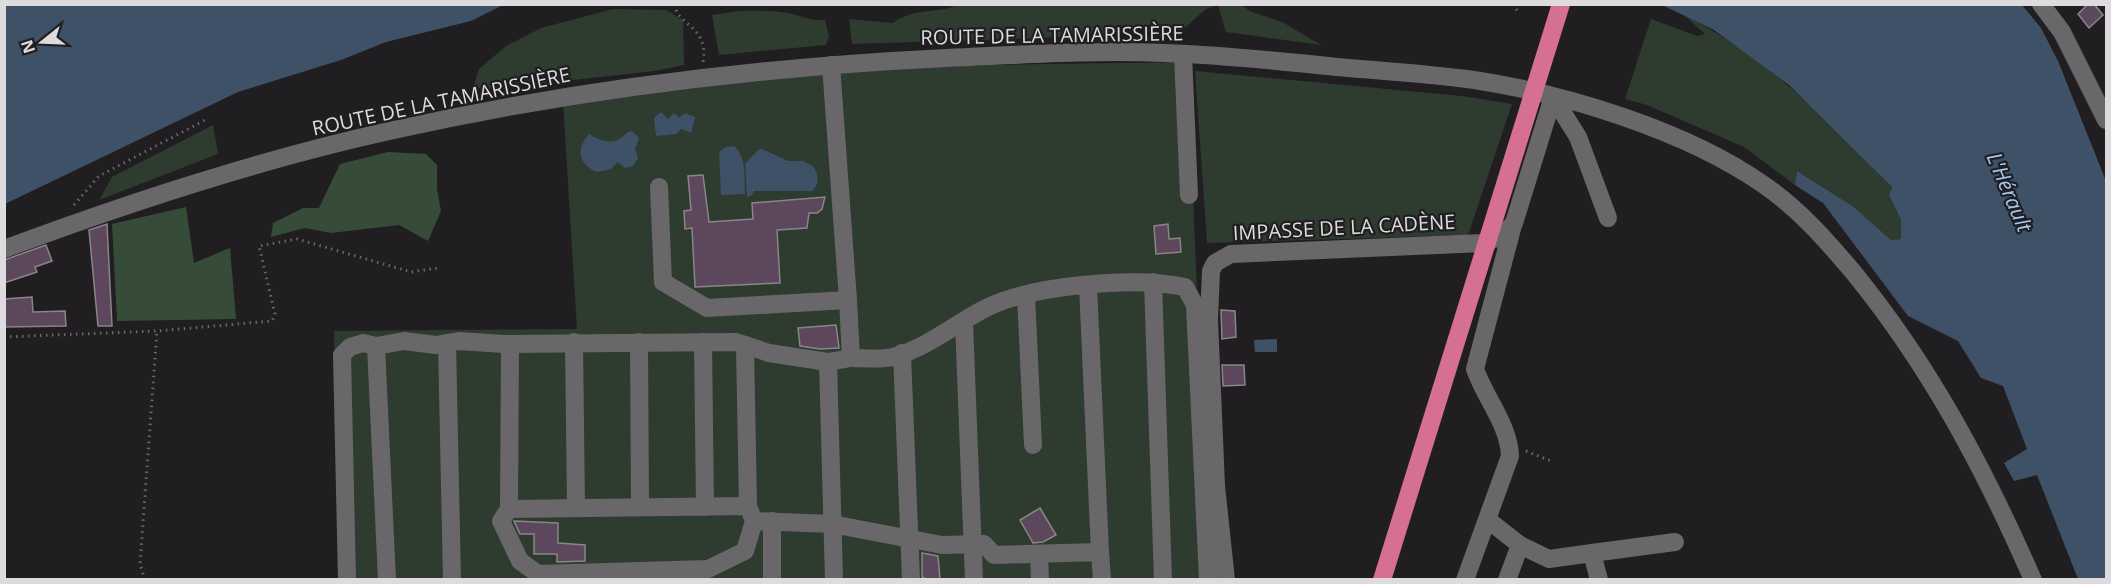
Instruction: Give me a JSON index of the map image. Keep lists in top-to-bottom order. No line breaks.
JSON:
{"streets":{"street":["ROUTE DE LA TAMARISSIÈRE","IMPASSE DE LA CADÈNE"]},"water":["L'Hérault"],"north":"left"}
